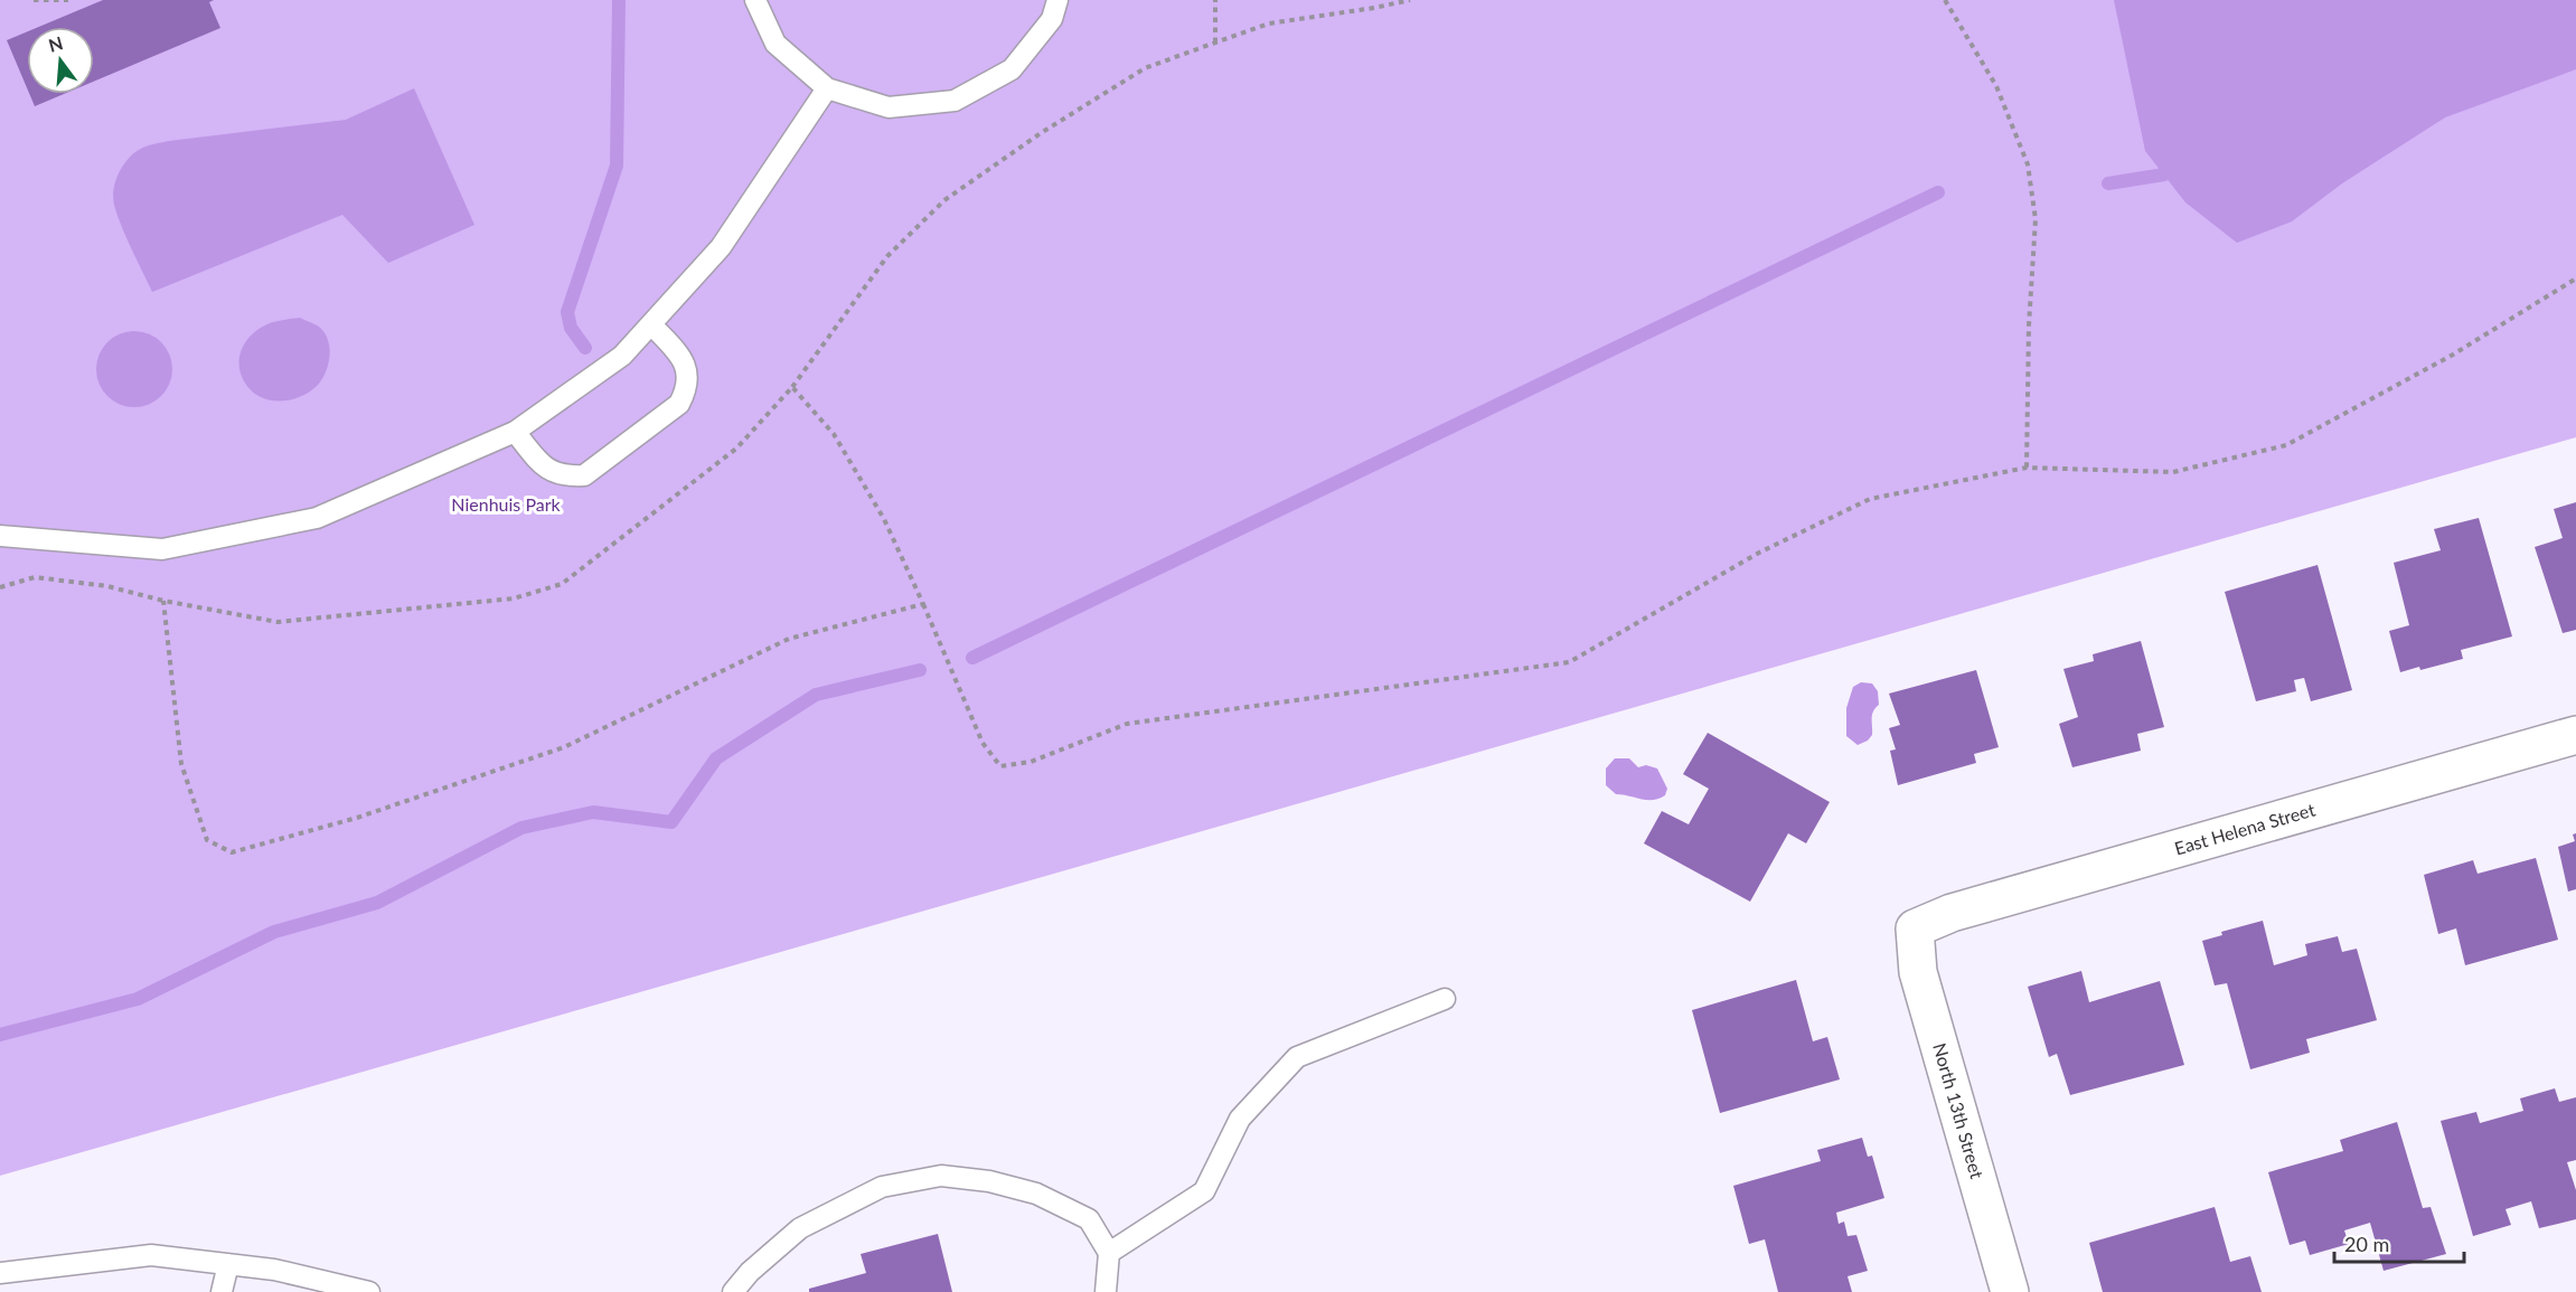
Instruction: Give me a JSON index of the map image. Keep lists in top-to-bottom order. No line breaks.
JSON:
{"streets":{"street":["East Helena Street","North 13th Street"]},"crossings":[["East Helena Street","North 13th Street"]],"parks":["Nienhuis Park"],"scale_bar":"20 m","north":"top"}
